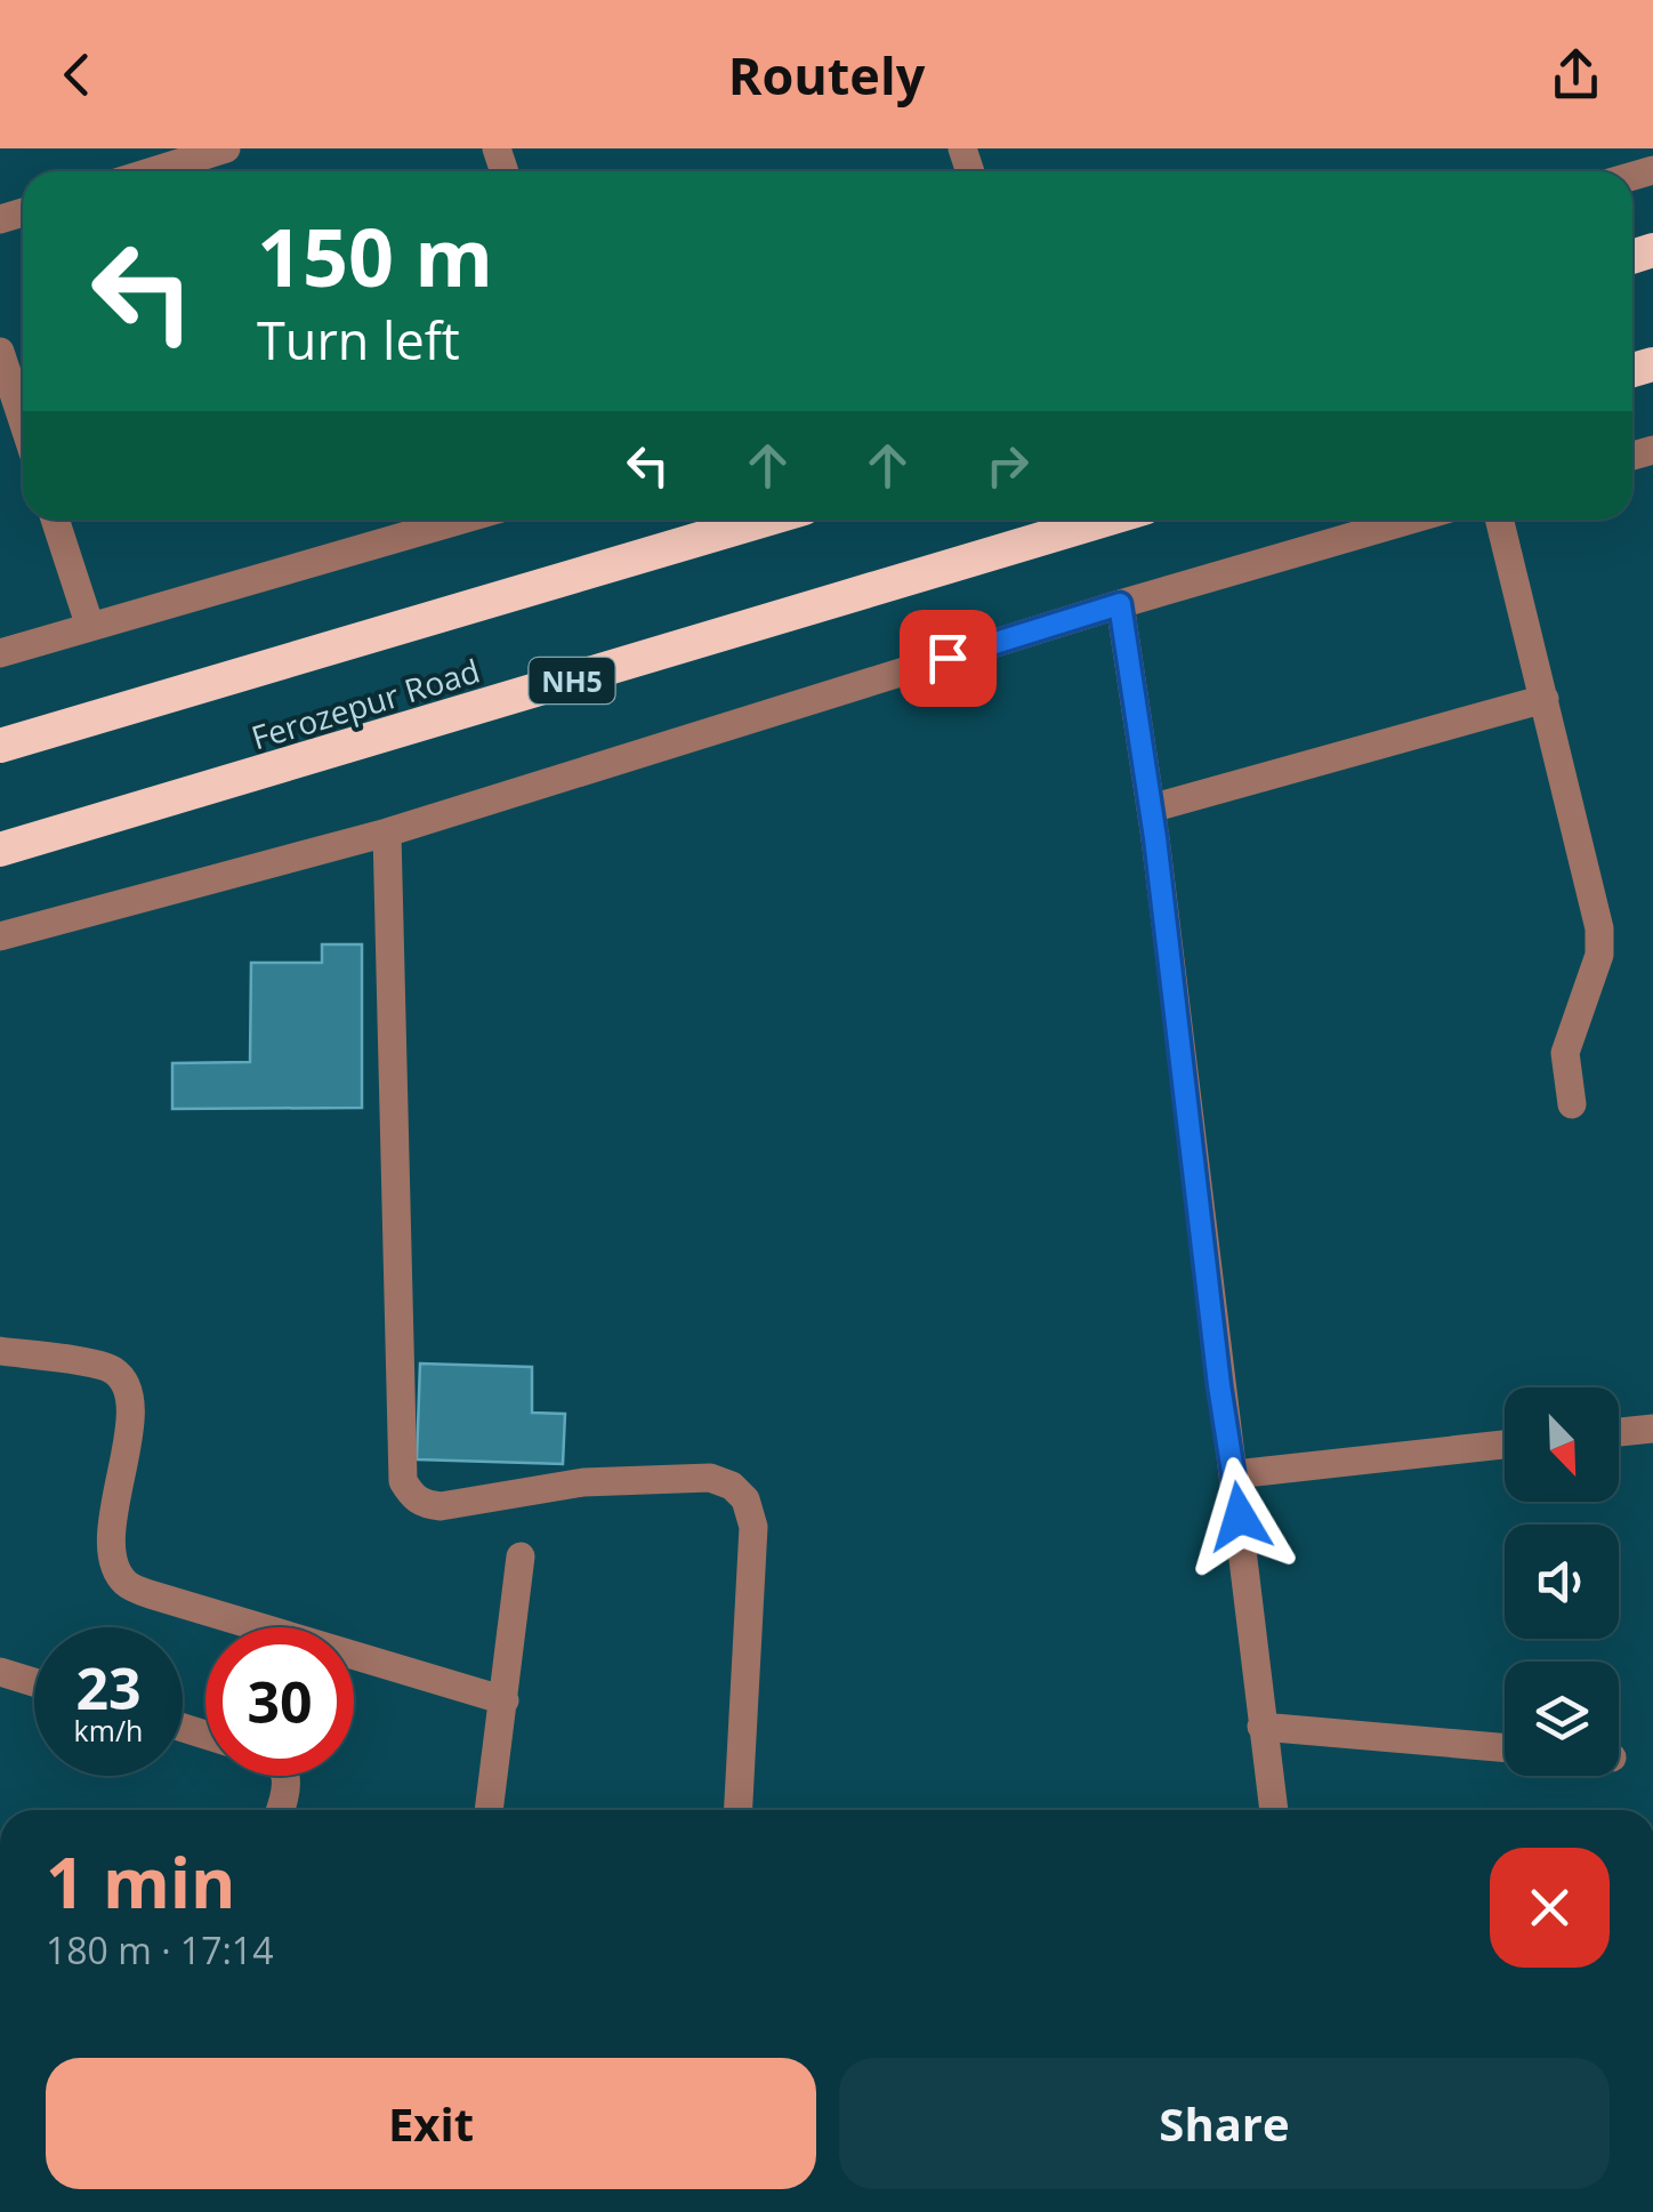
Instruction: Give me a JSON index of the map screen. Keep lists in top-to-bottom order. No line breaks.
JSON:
{"streets":{"highway":["NH5","Ferozepur Road"]},"north":"bottom right","page":{"header":"Routely","turn":["150 m","Turn left"],"speed":"23 km/h","limit":"30","heading":["1 min","180 m · 17:14"],"buttons":["Exit","Share"]}}
